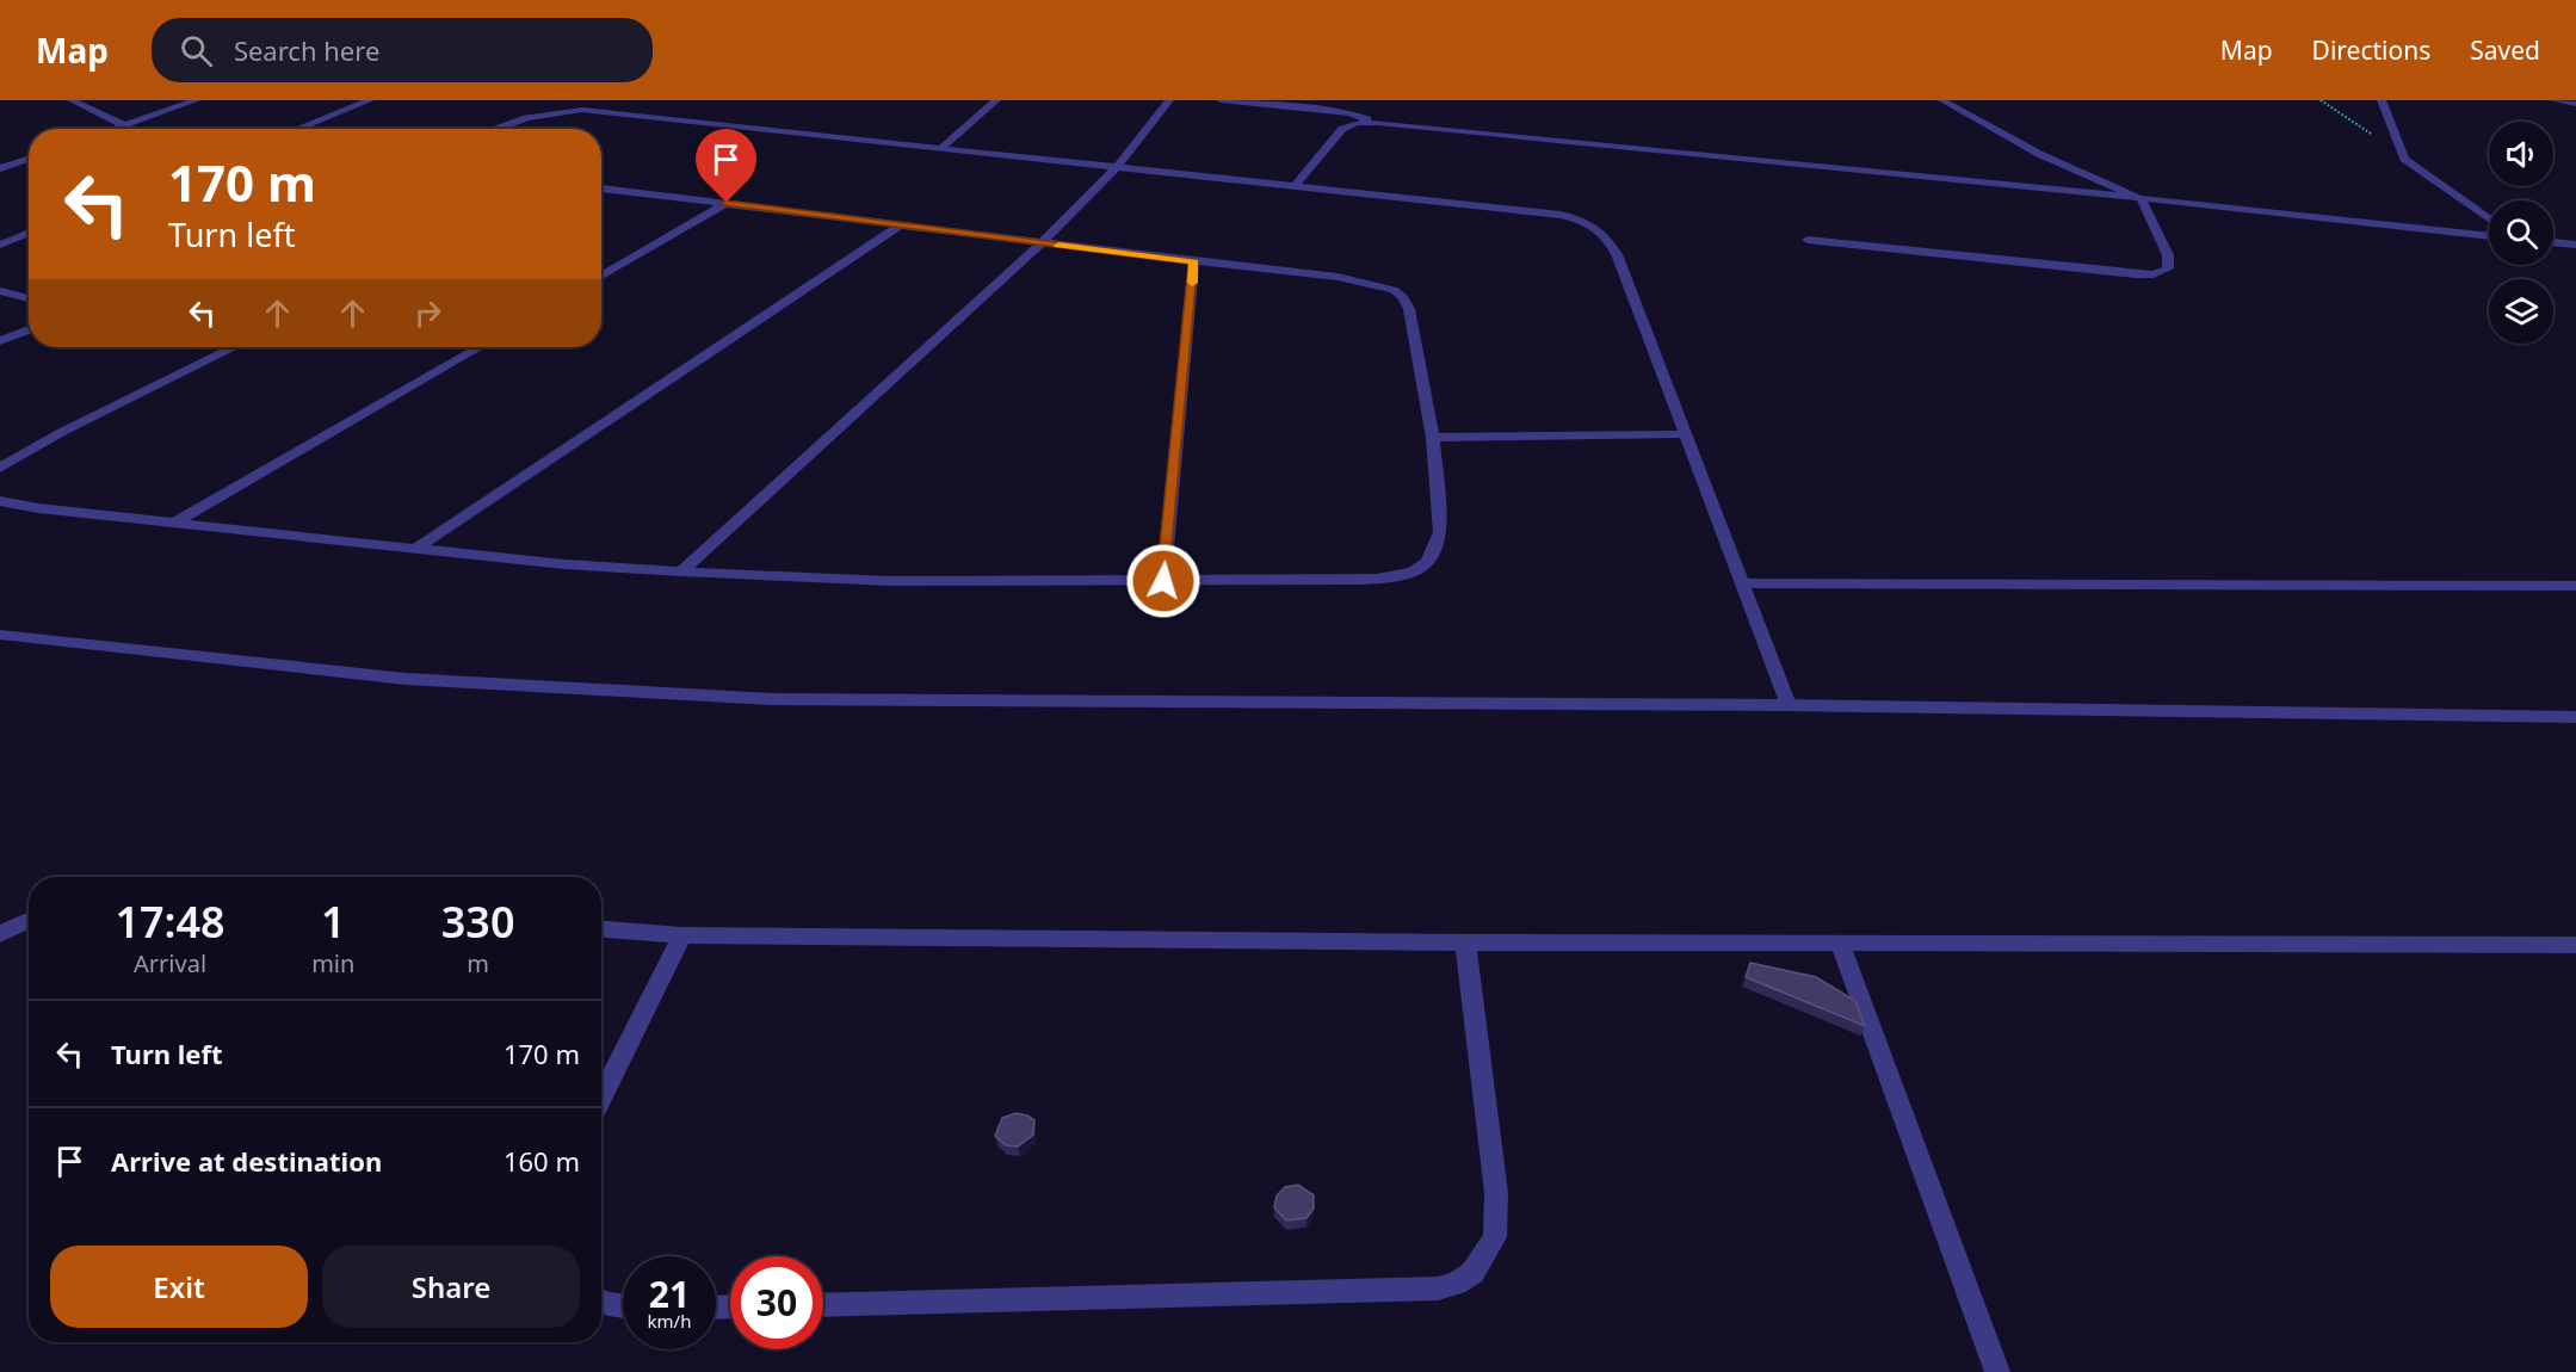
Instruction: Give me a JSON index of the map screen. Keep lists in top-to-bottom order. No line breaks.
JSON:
{"page":{"header":"Map","search":"Search here","nav":["Map","Directions","Saved"],"turn":["170 m","Turn left"],"eta":["17:48","Arrival","1","min","330","m"],"list":[{"name":"Turn left","value":"170 m"},{"name":"Arrive at destination","value":"160 m"}],"buttons":["Exit","Share"],"speed":"21 km/h","limit":"30"}}
